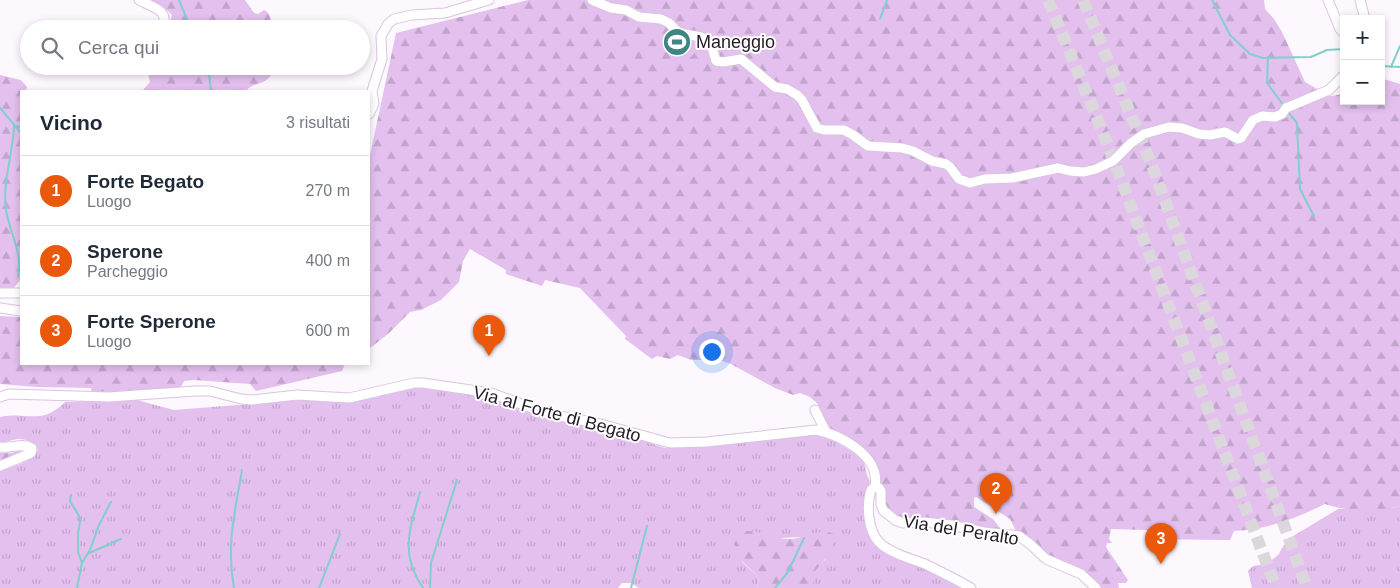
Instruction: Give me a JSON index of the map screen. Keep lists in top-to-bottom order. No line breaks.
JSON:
{"streets":{"street":["Via al Forte di Begato","Via del Peralto"]},"crossings":[["Via al Forte di Begato","Via del Peralto"]],"places":{"sports":["Maneggio"]},"page":{"map_buttons":["+","−"],"search":"Cerca qui","heading":["Vicino","3 risultati"],"list":[{"mark":"1","name":"Forte Begato","note":"Luogo","value":"270 m"},{"mark":"2","name":"Sperone","note":"Parcheggio","value":"400 m"},{"mark":"3","name":"Forte Sperone","note":"Luogo","value":"600 m"}],"pins":["1","2","3"]}}
